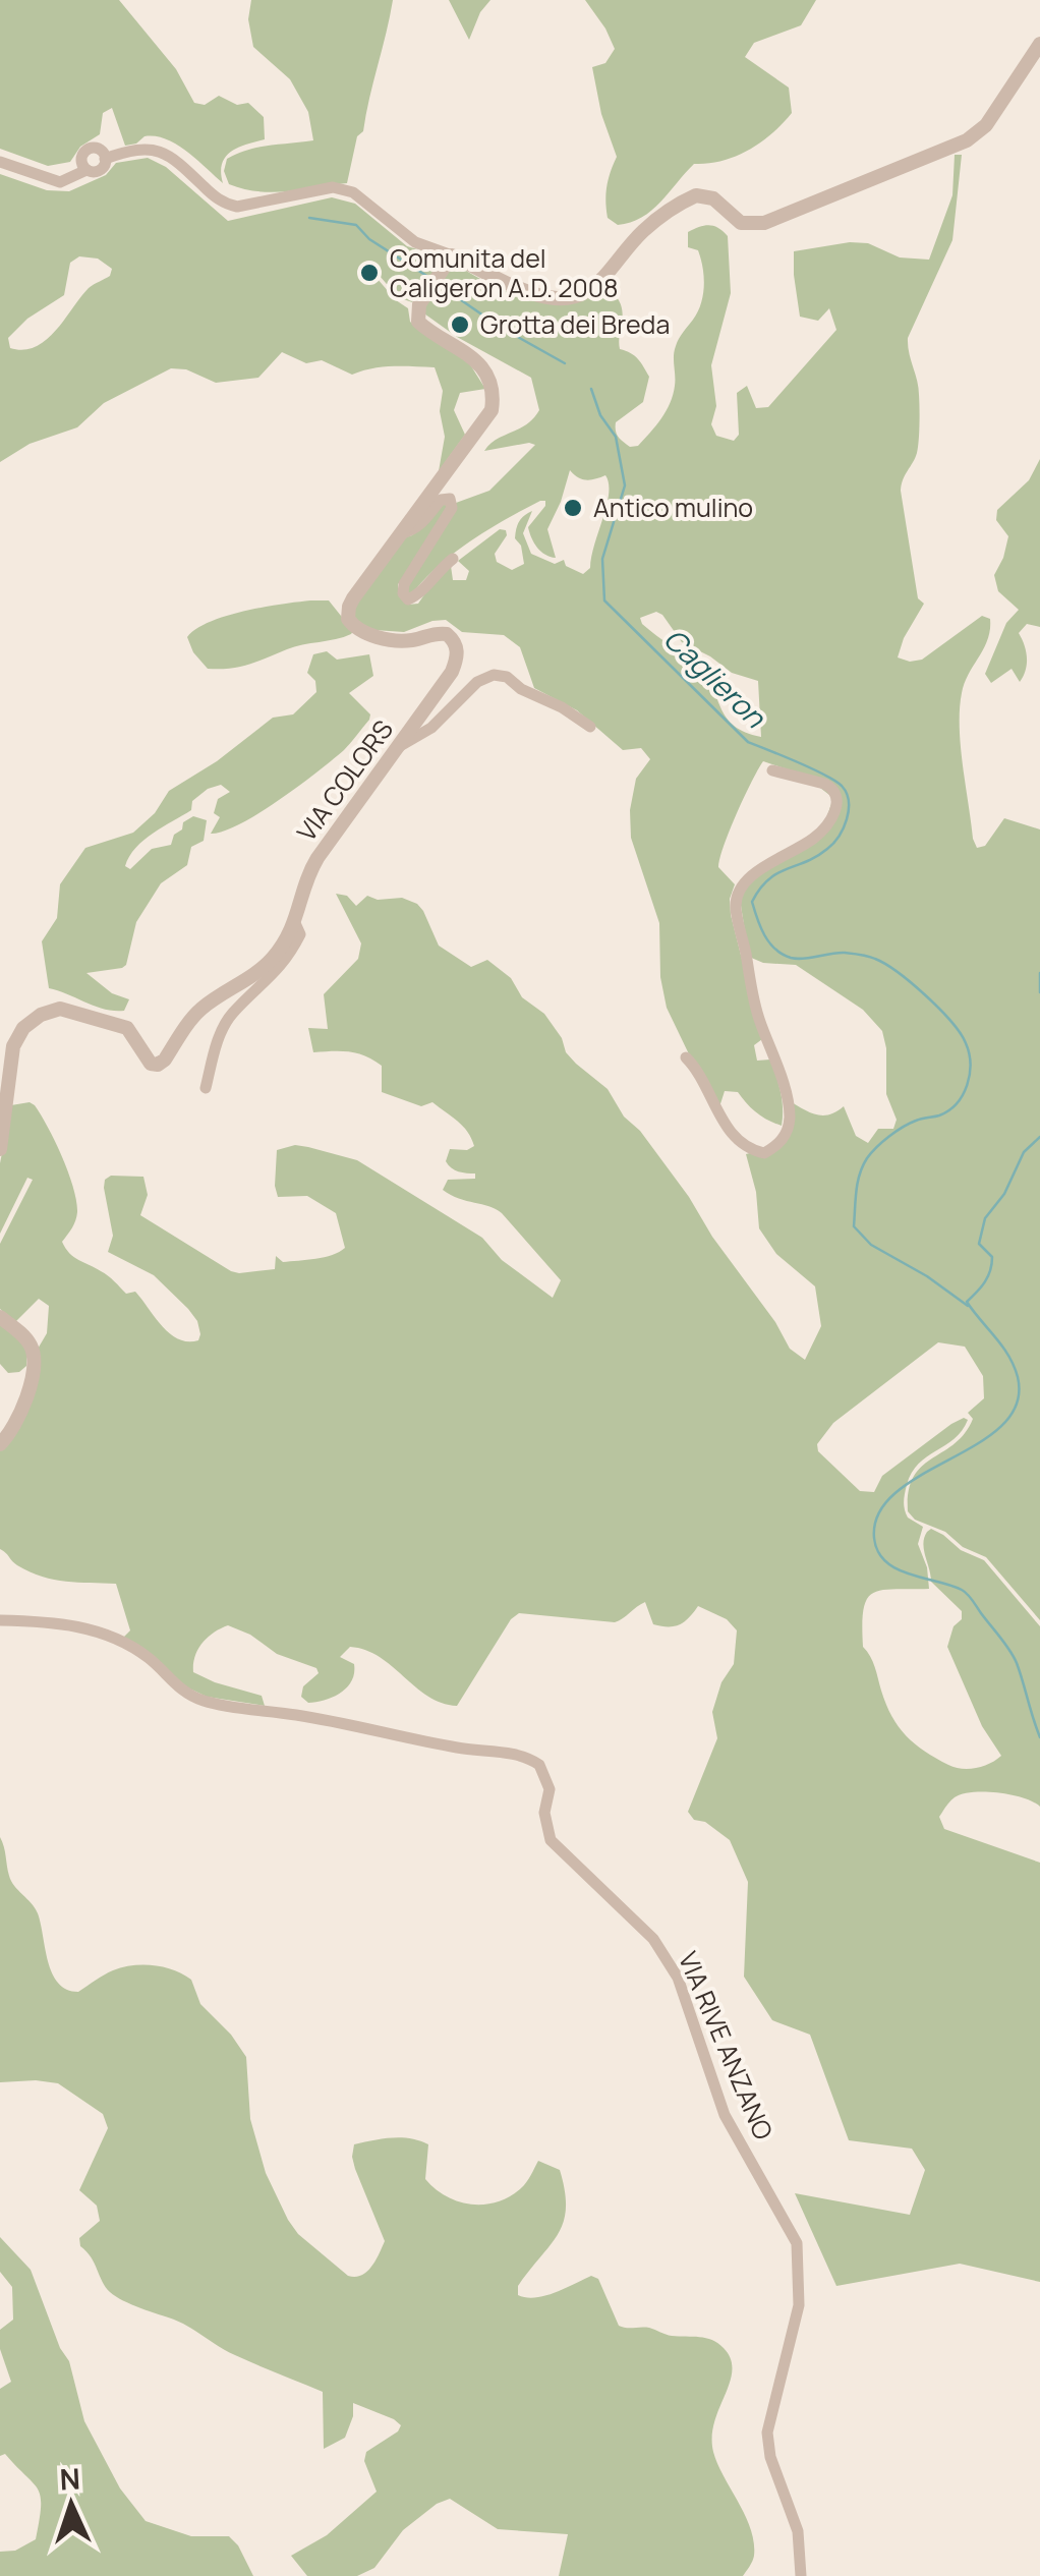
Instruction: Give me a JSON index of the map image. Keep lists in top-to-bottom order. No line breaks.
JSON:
{"streets":{"street":["VIA COLORS","VIA RIVE ANZANO"]},"water":["Caglieron"],"places":["Comunita del Caligeron A.D. 2008","Grotta dei Breda","Antico mulino"],"north":"top"}
